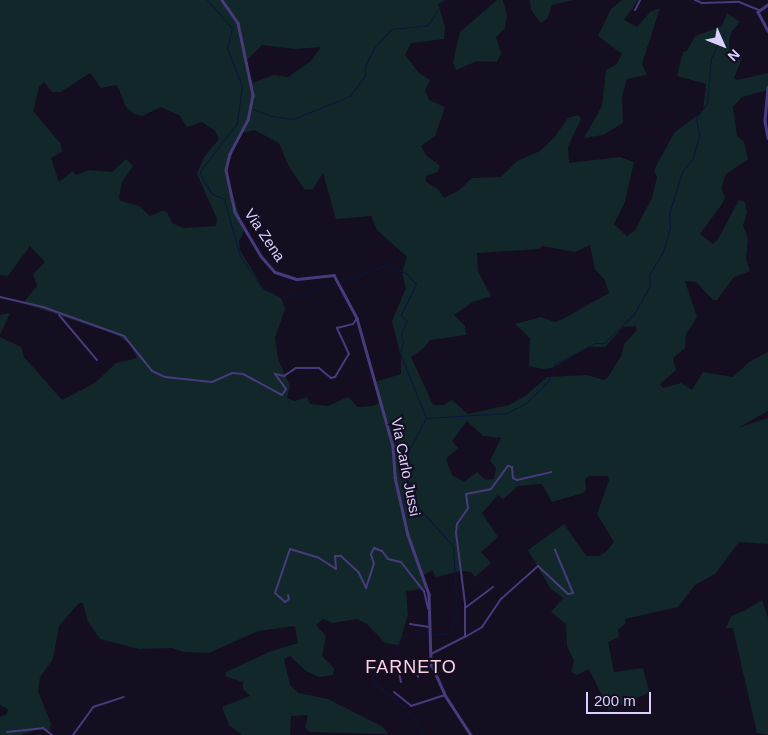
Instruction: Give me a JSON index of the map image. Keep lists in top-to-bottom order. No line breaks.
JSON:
{"streets":{"street":["Via Zena","Via Carlo Jussi"]},"crossings":[["Via Zena","Via Carlo Jussi"]],"districts":["FARNETO"],"scale_bar":"200 m","north":"bottom right"}
